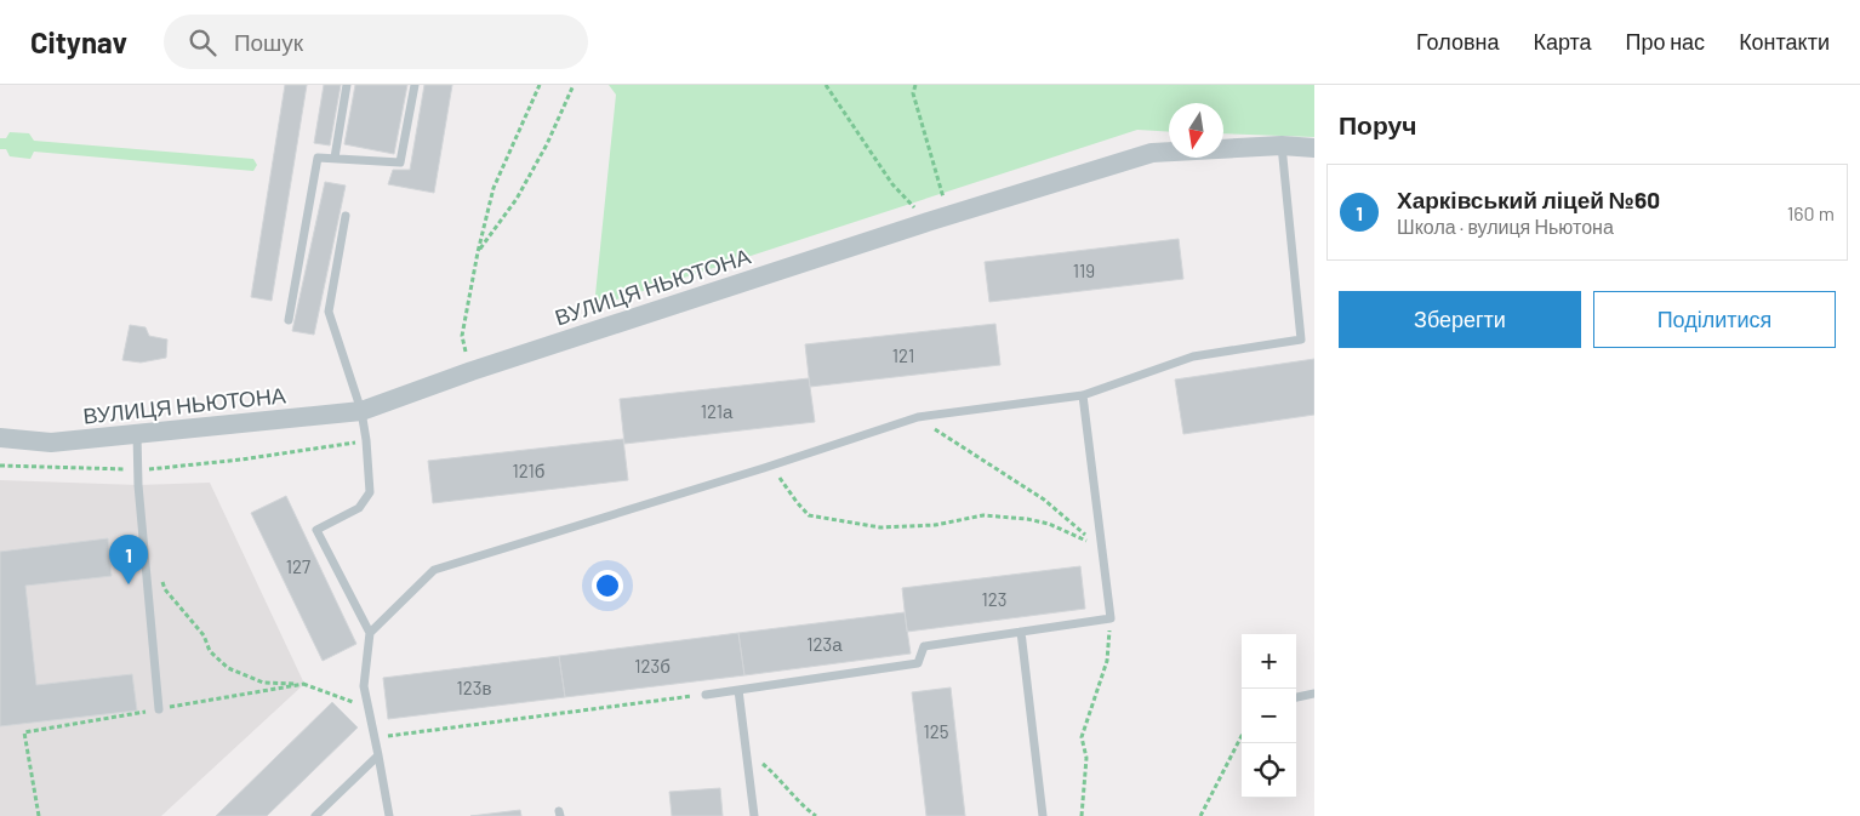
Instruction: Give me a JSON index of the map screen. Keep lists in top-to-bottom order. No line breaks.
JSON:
{"streets":{"street":["ВУЛИЦЯ НЬЮТОНА"]},"house_numbers":["119","121","121а","121б","127","123","123а","123б","123в","125"],"north":"bottom","page":{"header":"Citynav","search":"Пошук","nav":["Головна","Карта","Про нас","Контакти"],"heading":"Поруч","list":[{"mark":"1","name":"Харківський ліцей №60","note":"Школа · вулиця Ньютона","value":"160 m"}],"buttons":["Зберегти","Поділитися"],"pins":"1","map_buttons":["+","−"]}}
